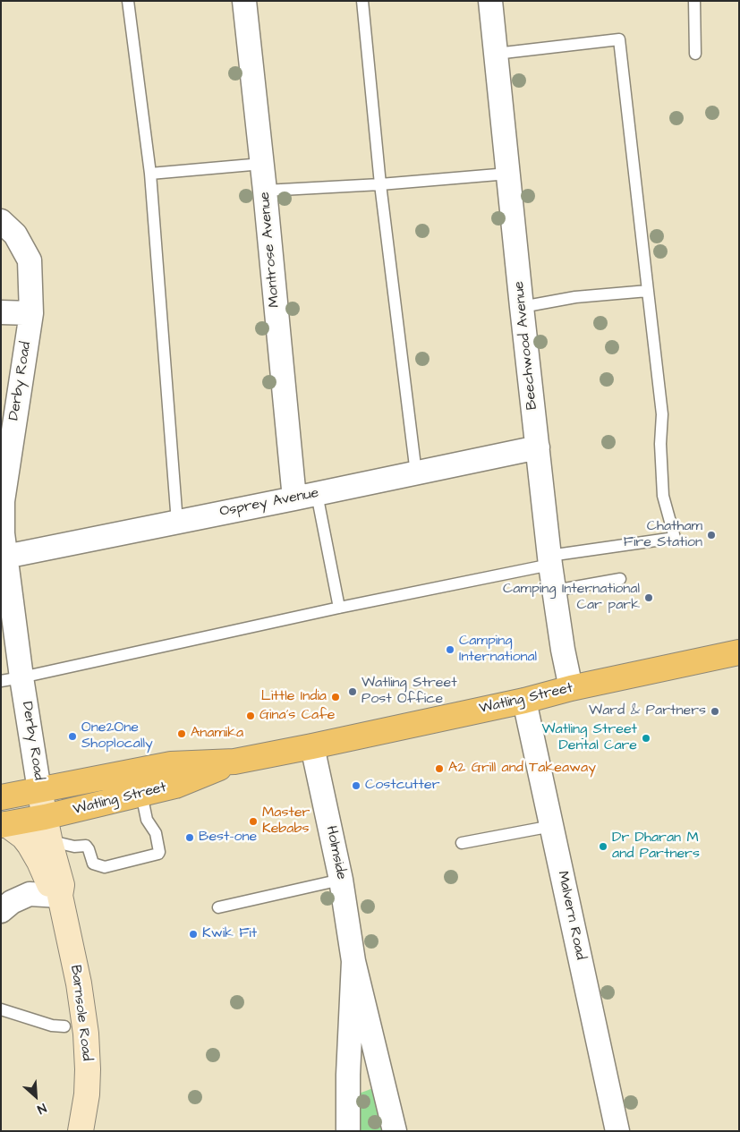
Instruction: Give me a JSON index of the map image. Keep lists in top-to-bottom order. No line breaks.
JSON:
{"streets":{"main road":["Watling Street"],"street":["Montrose Avenue","Beechwood Avenue","Derby Road","Osprey Avenue","Holmside","Malvern Road","Barnsole Road"]},"crossings":[["Montrose Avenue","Osprey Avenue"],["Beechwood Avenue","Osprey Avenue"],["Beechwood Avenue","Watling Street"],["Derby Road","Osprey Avenue"],["Derby Road","Watling Street"],["Derby Road","Barnsole Road"],["Watling Street","Holmside"],["Watling Street","Malvern Road"],["Watling Street","Barnsole Road"]],"places":["Chatham Fire Station","Camping International Car park","Camping International","Watling Street Post Office","Little India","Ward & Partners","Gina's Cafe","Anamika","One2One Shoplocally","Watling Street Dental Care","A2 Grill and Takeaway","Costcutter","Master Kebabs","Best-one","Dr Dharan M and Partners","Kwik Fit"],"north":"bottom right"}
